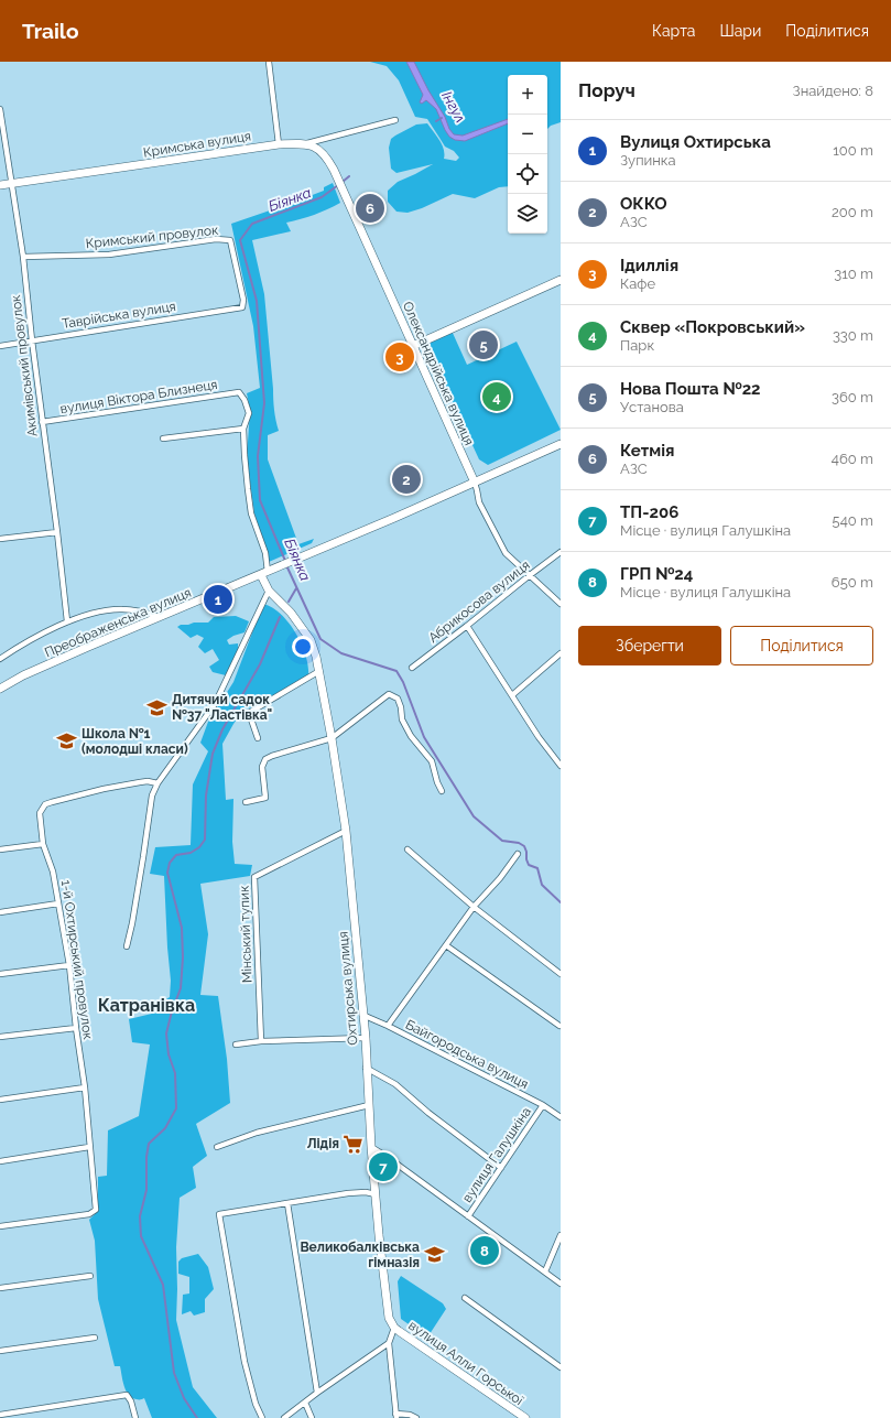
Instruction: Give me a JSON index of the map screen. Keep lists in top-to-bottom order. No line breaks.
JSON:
{"streets":{"street":["Кримська вулиця","Кримський провулок","Таврійська вулиця","Акимівський провулок","Олександрійська вулиця","вулиця Віктора Близнеця","Абрикосова вулиця","Преображенська вулиця","Мінський тупик","1-й Охтирський провулок","Охтирська вулиця","Байгородська вулиця","вулиця Галушкіна","вулиця Алли Горської"]},"crossings":[["Кримська вулиця","Акимівський провулок"],["Кримська вулиця","Олександрійська вулиця"],["Кримський провулок","Таврійська вулиця"],["Кримський провулок","Акимівський провулок"],["Таврійська вулиця","Акимівський провулок"],["Акимівський провулок","вулиця Віктора Близнеця"],["Олександрійська вулиця","Абрикосова вулиця"],["Олександрійська вулиця","Преображенська вулиця"],["Преображенська вулиця","Охтирська вулиця"],["Мінський тупик","Охтирська вулиця"],["Охтирська вулиця","Байгородська вулиця"],["Охтирська вулиця","вулиця Галушкіна"],["Охтирська вулиця","вулиця Алли Горської"],["Байгородська вулиця","вулиця Галушкіна"]],"districts":["Катранівка"],"water":["Інгул","Біянка"],"places":{"school or university":["Дитячий садок №37 \"Ластівка\"","Школа №1 (молодші класи)","Великобалківська гімназія"],"supermarket":["Лідія"]},"page":{"header":"Trailo","nav":["Карта","Шари","Поділитися"],"heading":["Поруч","Знайдено: 8"],"map_buttons":["+","−"],"list":[{"mark":"1","name":"Вулиця Охтирська","note":"Зупинка","value":"100 m"},{"mark":"2","name":"ОККО","note":"АЗС","value":"200 m"},{"mark":"3","name":"Ідиллія","note":"Кафе","value":"310 m"},{"mark":"4","name":"Сквер «Покровський»","note":"Парк","value":"330 m"},{"mark":"5","name":"Нова Пошта №22","note":"Установа","value":"360 m"},{"mark":"6","name":"Кетмія","note":"АЗС","value":"460 m"},{"mark":"7","name":"ТП-206","note":"Місце · вулиця Галушкіна","value":"540 m"},{"mark":"8","name":"ГРП №24","note":"Місце · вулиця Галушкіна","value":"650 m"}],"pins":["6","5","3","4","2","1","7","8"],"buttons":["Зберегти","Поділитися"]}}
